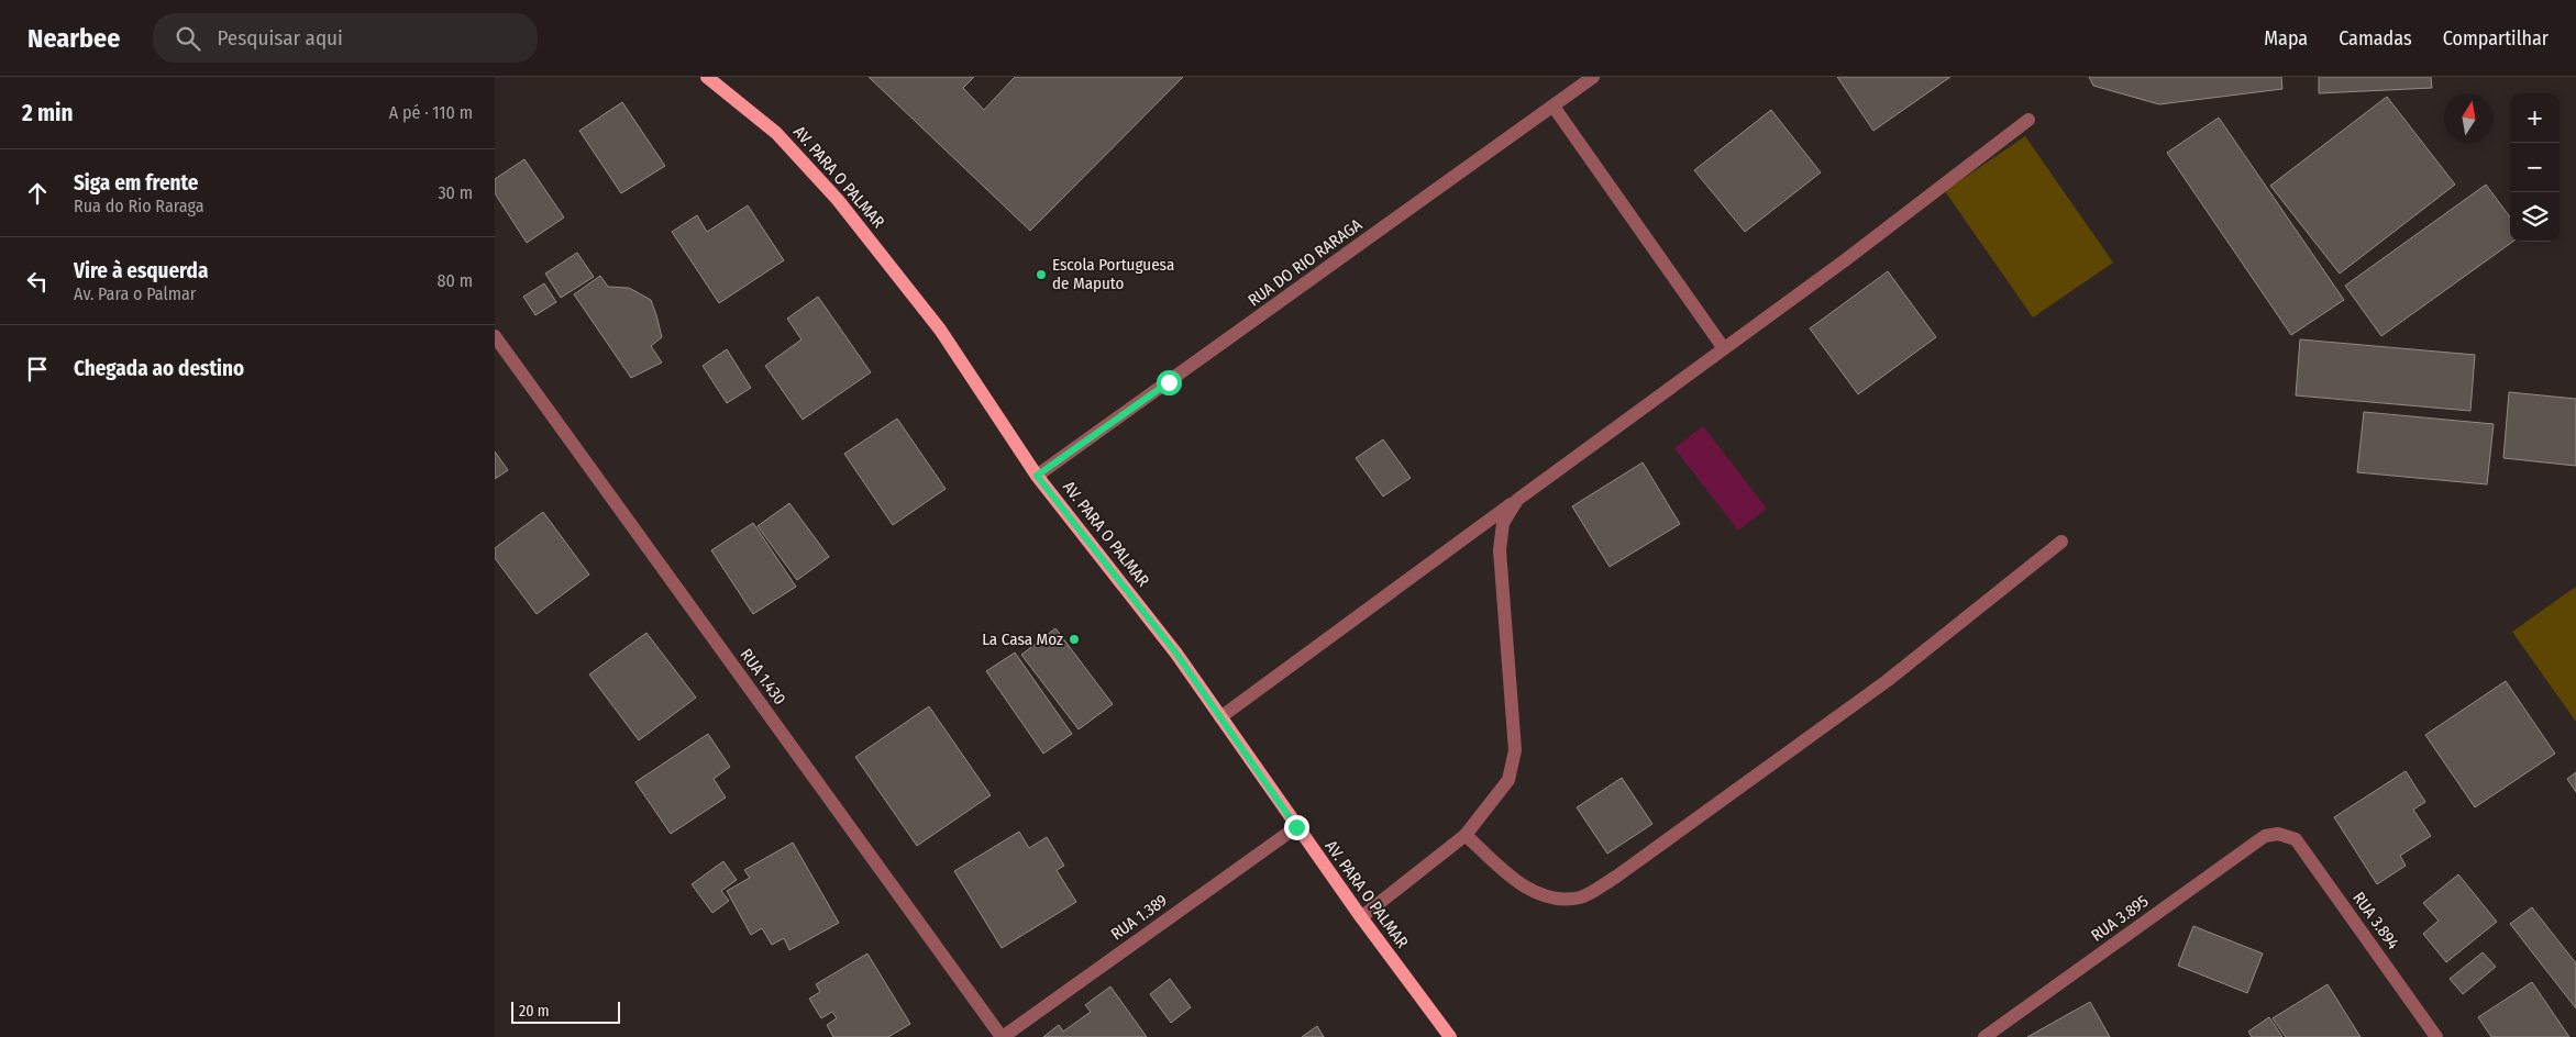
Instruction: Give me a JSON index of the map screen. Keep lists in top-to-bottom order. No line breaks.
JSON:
{"streets":{"main road":["AV. PARA O PALMAR"],"street":["RUA DO RIO RARAGA","RUA 1.430","RUA 1.389","RUA 3.895","RUA 3.894"]},"crossings":[["AV. PARA O PALMAR","RUA DO RIO RARAGA"],["AV. PARA O PALMAR","RUA 1.389"],["RUA 1.430","RUA 1.389"],["RUA 3.895","RUA 3.894"]],"places":["Escola Portuguesa de Maputo","La Casa Moz"],"scale_bar":"20 m","north":"top","page":{"header":"Nearbee","search":"Pesquisar aqui","nav":["Mapa","Camadas","Compartilhar"],"heading":["2 min","A pé · 110 m"],"map_buttons":["+","−"],"list":[["Siga em frente","Rua do Rio Raraga","30 m"],["Vire à esquerda","Av. Para o Palmar","80 m"],"Chegada ao destino"],"scale":"20 m"}}
